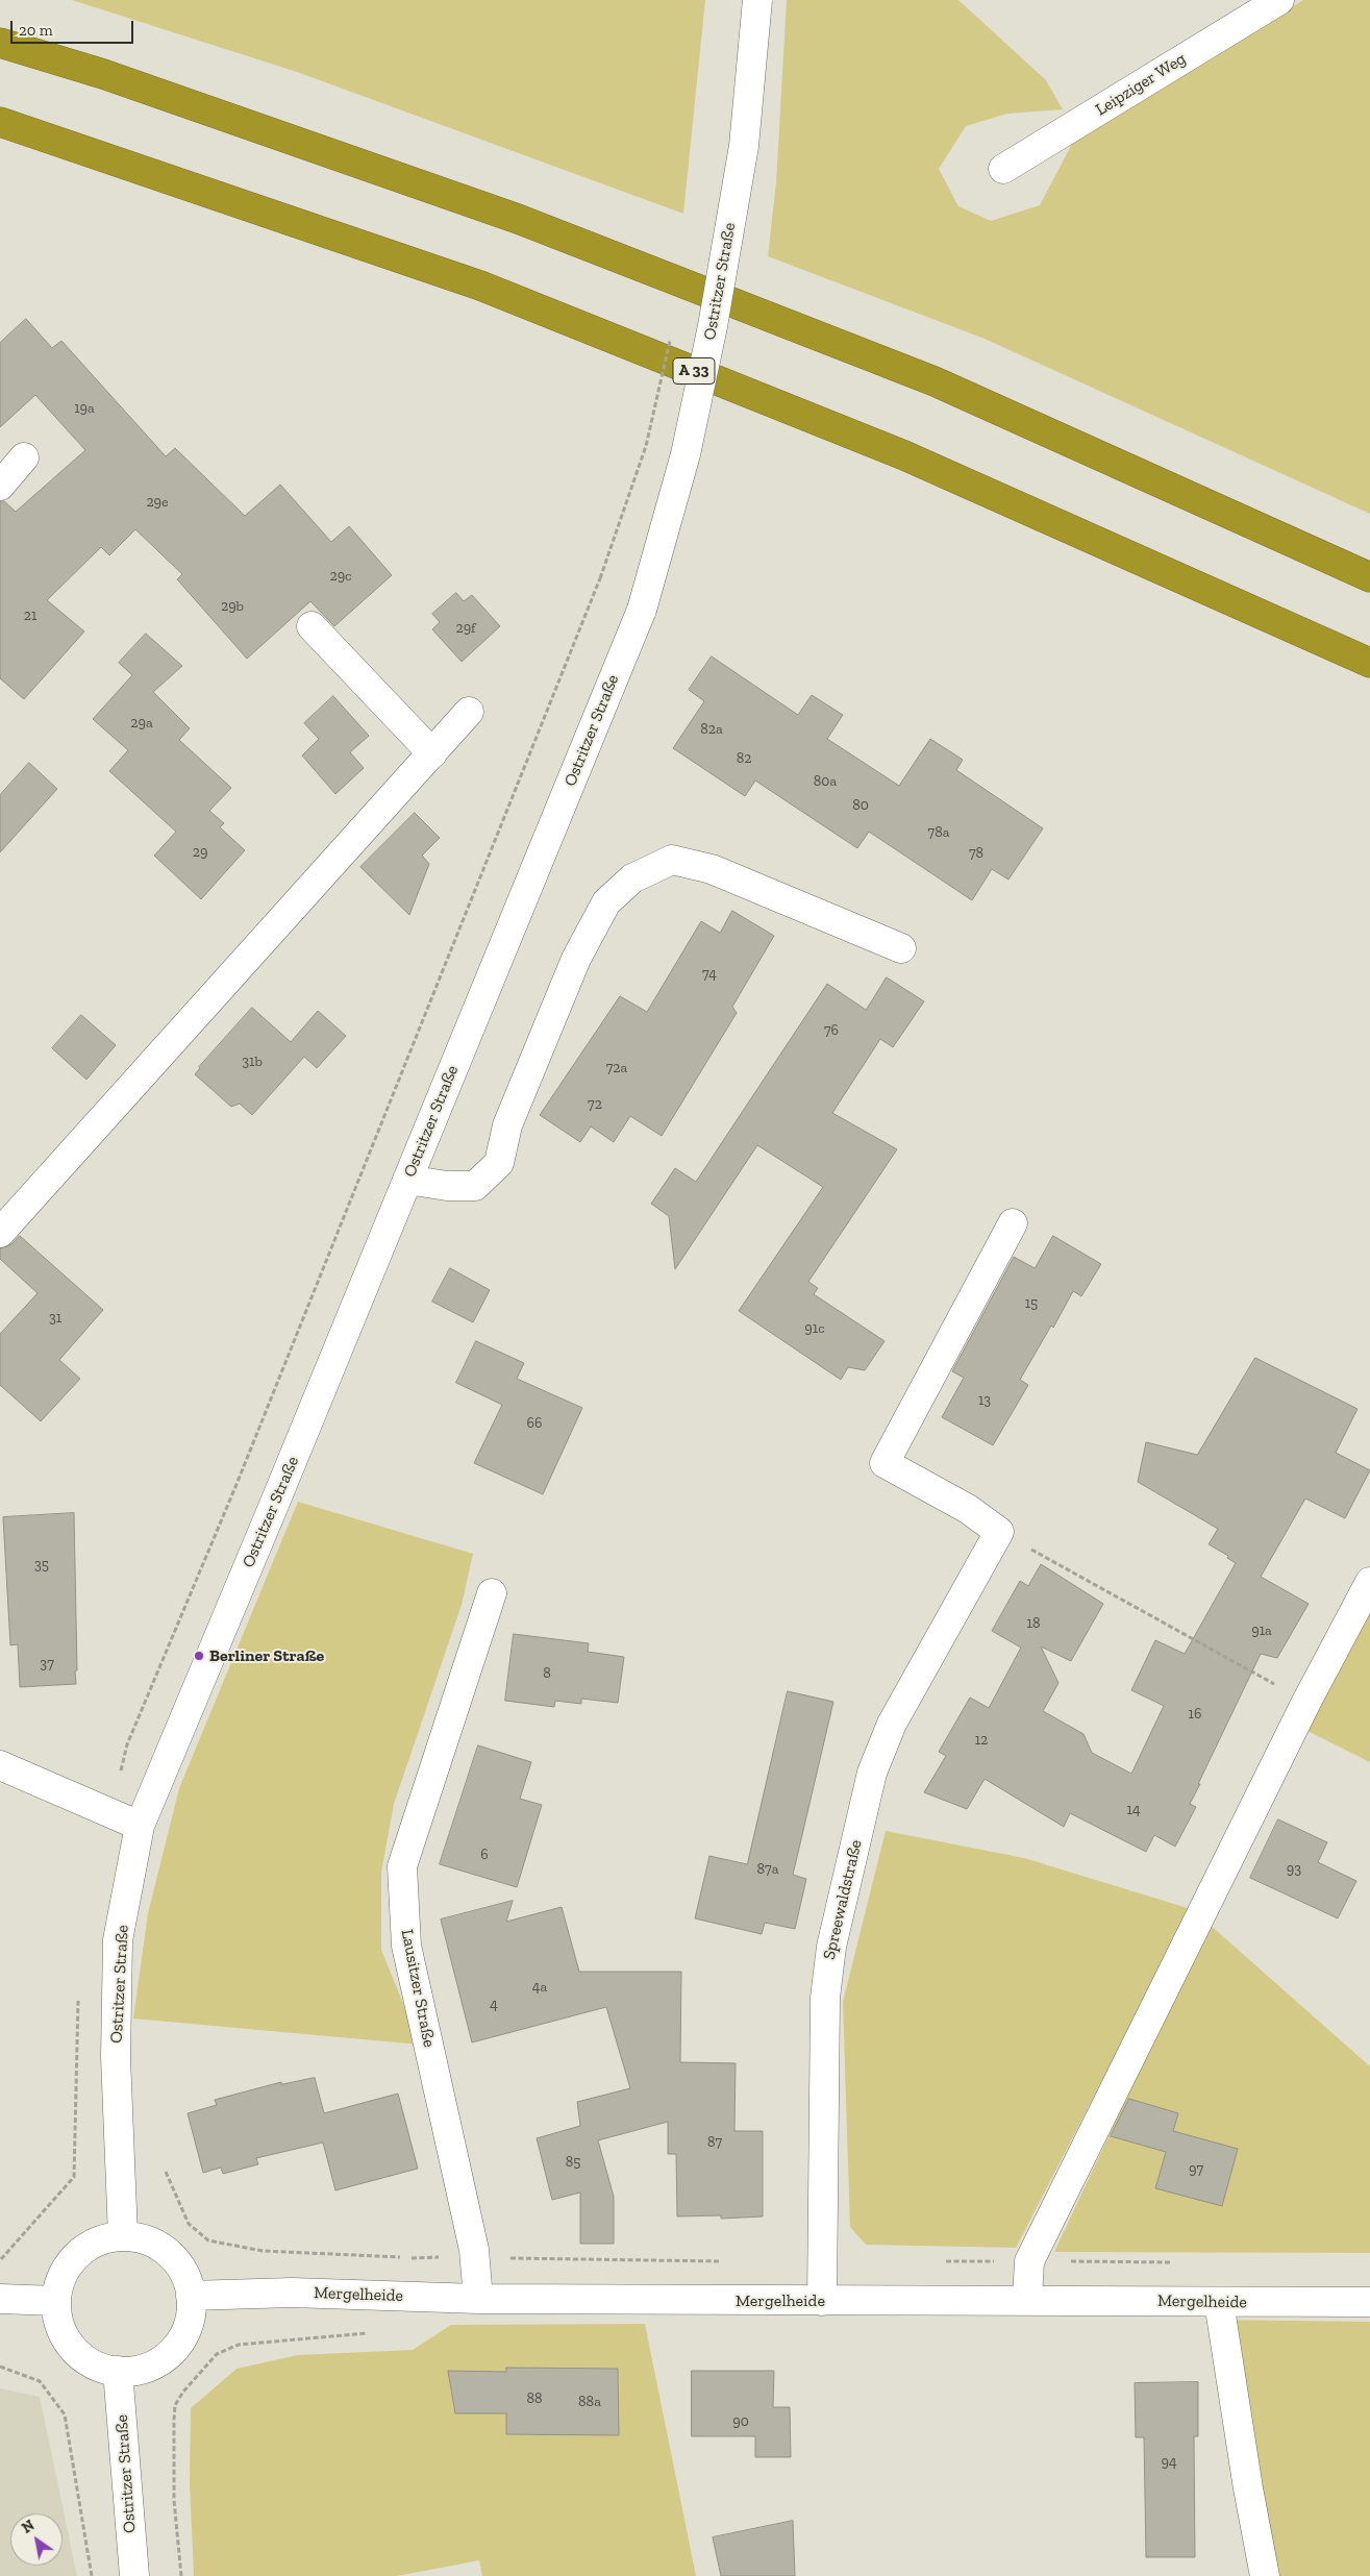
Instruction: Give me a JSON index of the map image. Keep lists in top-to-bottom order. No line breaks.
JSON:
{"streets":{"highway":["A 33"],"street":["Leipziger Weg","Ostritzer Straße","Spreewaldstraße","Lausitzer Straße","Mergelheide"]},"crossings":[["Ostritzer Straße","Mergelheide"],["Spreewaldstraße","Mergelheide"],["Lausitzer Straße","Mergelheide"]],"places":["Berliner Straße"],"house_numbers":["19a","29e","29c","29b","21","29f","29a","82a","82","80a","80","78a","29","78","74","76","31b","72a","72","15","31","91c","13","66","35","18","91a","37","8","16","12","14","6","87a","93","4a","4","87","85","97","88","88a","90","94"],"scale_bar":"20 m","north":"top left"}
